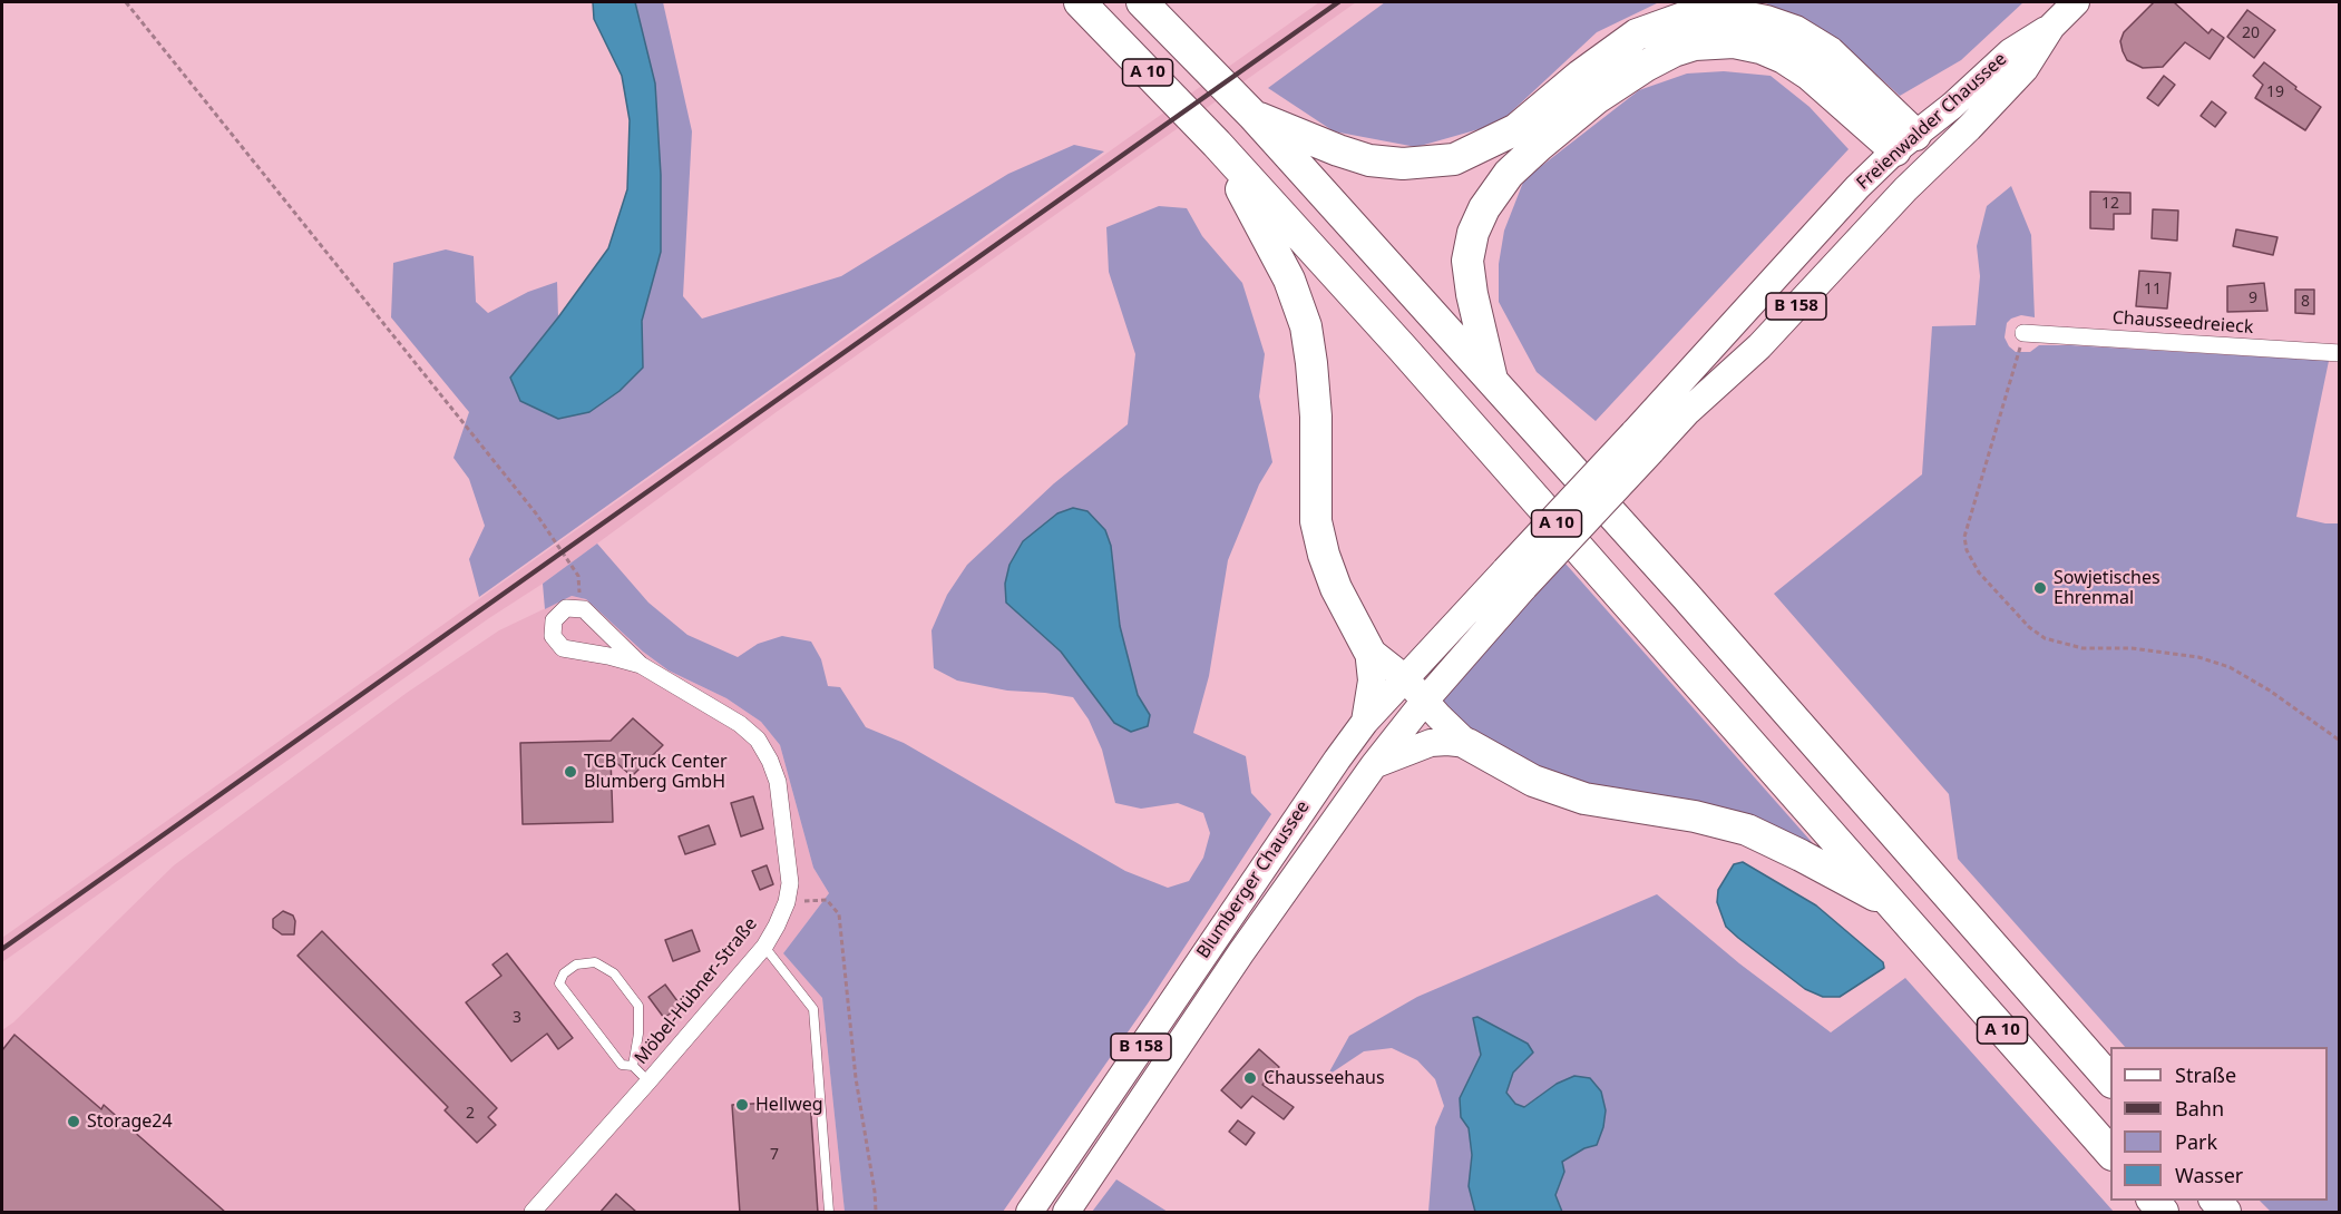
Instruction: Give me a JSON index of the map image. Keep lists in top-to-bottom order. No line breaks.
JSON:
{"streets":{"highway":["A 10"],"main road":["Freienwalder Chaussee","B 158","Blumberger Chaussee"],"street":["Chausseedreieck","Möbel-Hübner-Straße"]},"crossings":[["Freienwalder Chaussee","B 158"],["B 158","Blumberger Chaussee"]],"places":["Sowjetisches Ehrenmal","TCB Truck Center Blumberg GmbH","Chausseehaus","Hellweg","Storage24"],"house_numbers":["20","19","12","11","9","8","3","2","7"],"legend":["Straße","Bahn","Park","Wasser"]}
